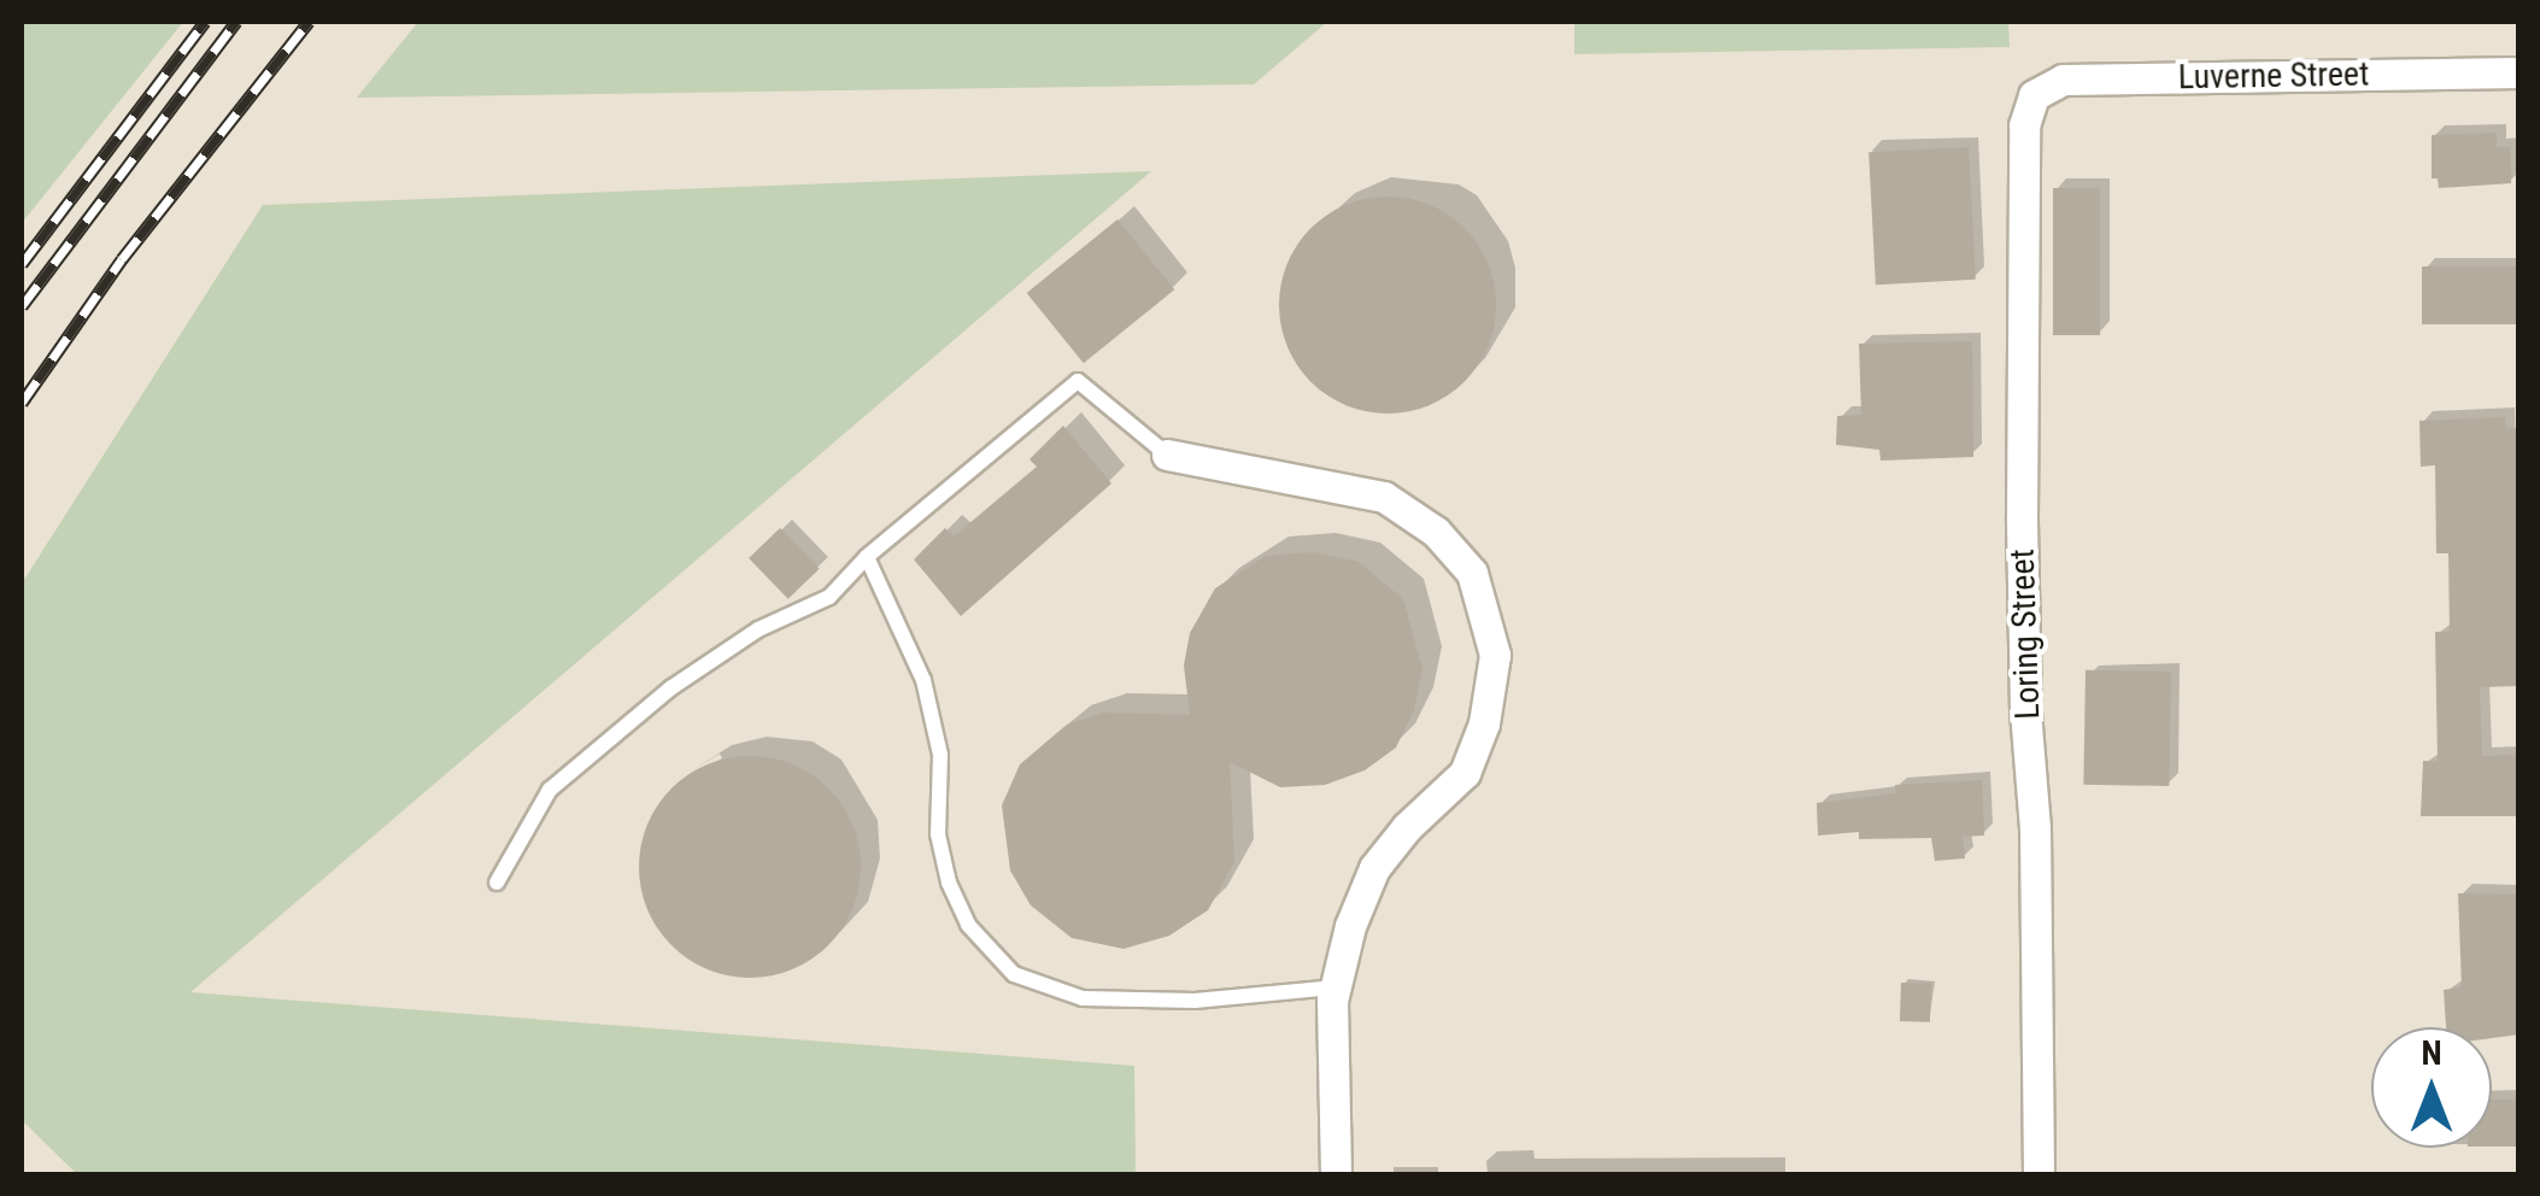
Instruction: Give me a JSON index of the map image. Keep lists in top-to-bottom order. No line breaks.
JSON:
{"streets":{"street":["Luverne Street","Loring Street"]},"crossings":[["Luverne Street","Loring Street"]],"north":"top"}
